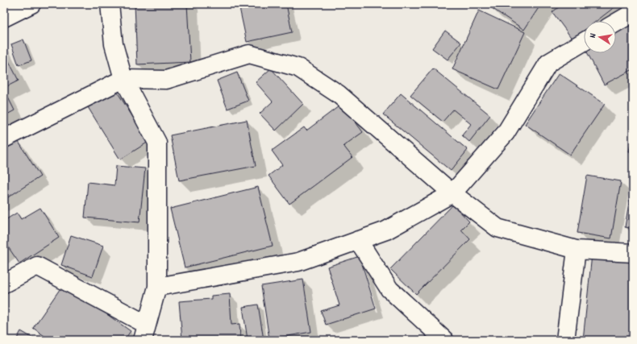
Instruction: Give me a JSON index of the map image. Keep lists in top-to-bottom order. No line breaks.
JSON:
{"north":"left"}
